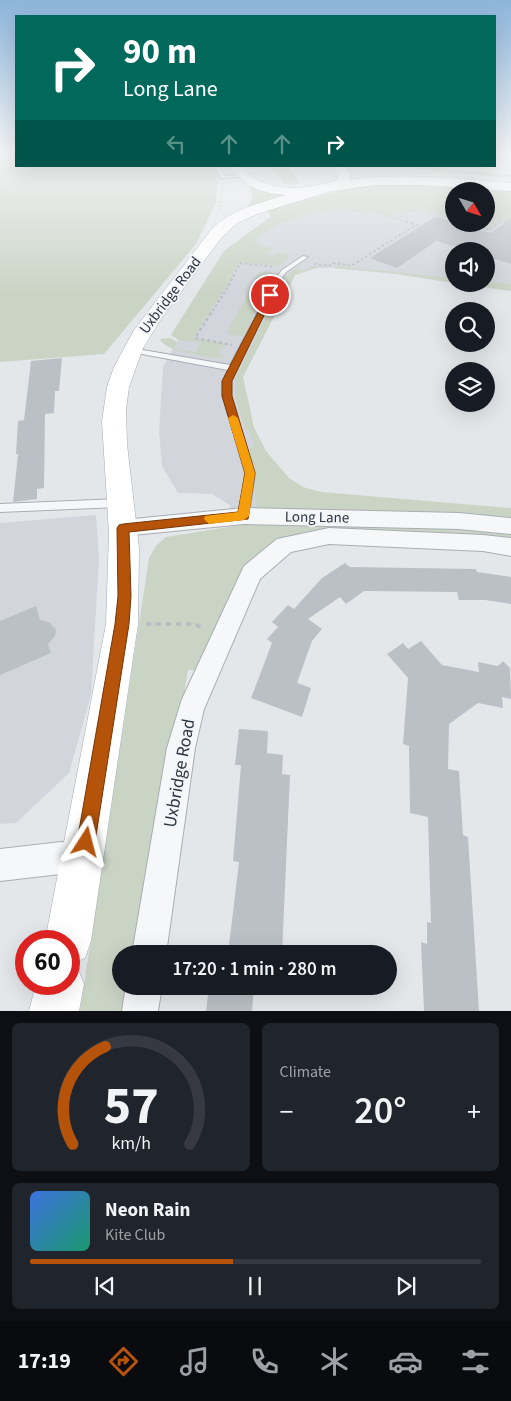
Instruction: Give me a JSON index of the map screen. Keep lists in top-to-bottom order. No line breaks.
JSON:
{"streets":{"main road":["Uxbridge Road"],"street":["Long Lane"]},"crossings":[["Uxbridge Road","Long Lane"]],"north":"bottom right","page":{"turn":["90 m","Long Lane"],"limit":"60","trip":"17:20 · 1 min · 280 m","tile":"Climate","heat":["−","20°","+"],"song":["Neon Rain","Kite Club"],"tabs":"17:19","gauge":["57","km/h"]}}
